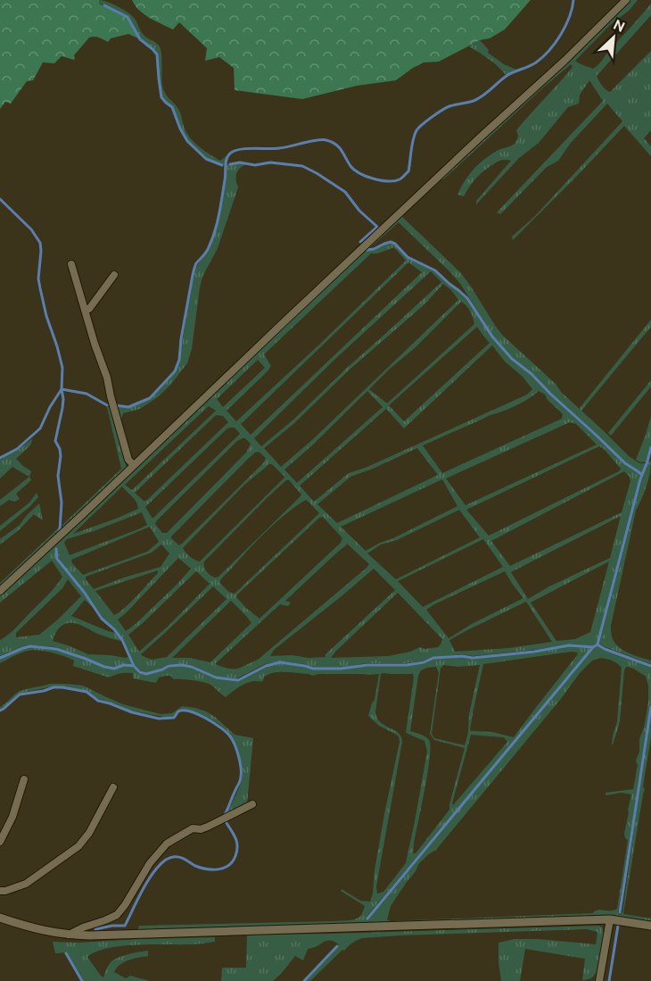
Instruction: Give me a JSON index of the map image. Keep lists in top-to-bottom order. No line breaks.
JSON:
{"north":"top right"}
